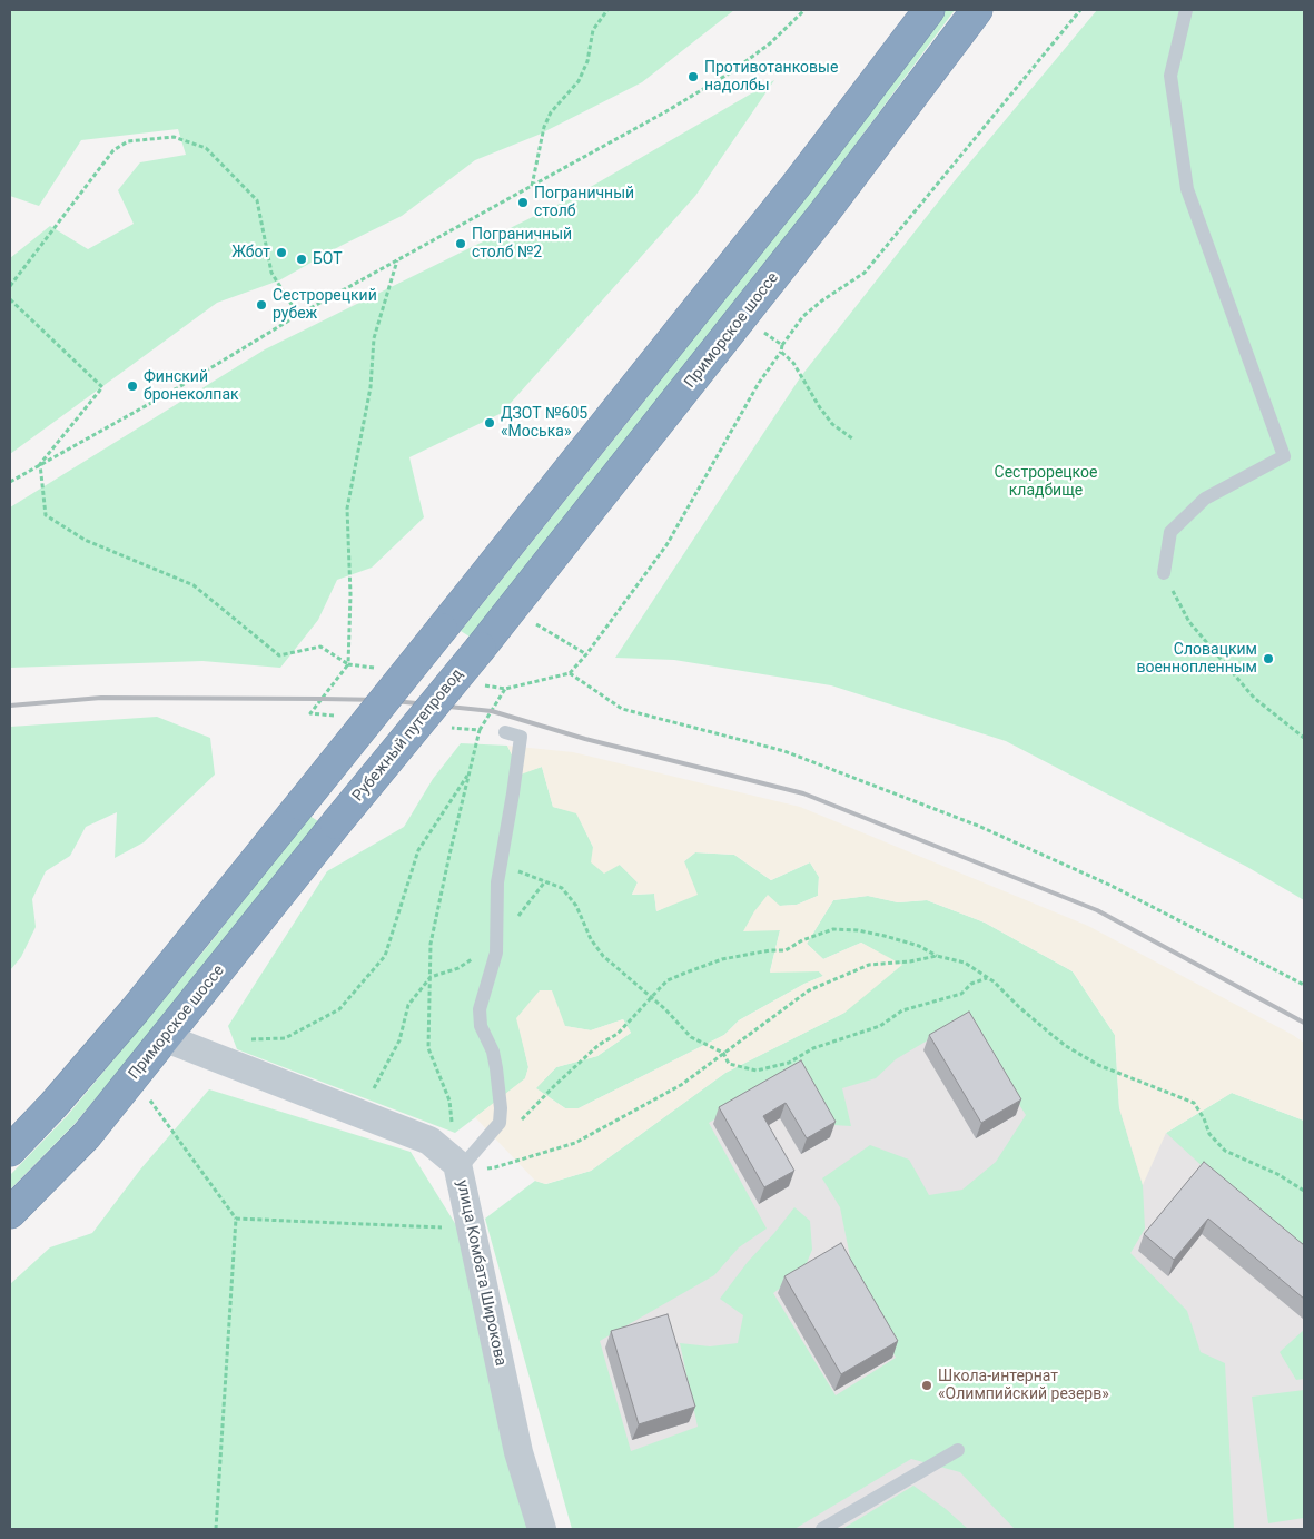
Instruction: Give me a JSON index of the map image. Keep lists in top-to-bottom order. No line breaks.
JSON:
{"streets":{"highway":["Приморское шоссе","Рубежный путепровод"],"street":["улица Комбата Широкова"]},"crossings":[["Приморское шоссе","Рубежный путепровод"],["Приморское шоссе","улица Комбата Широкова"]],"parks":["Сестрорецкое кладбище"],"places":["Противотанковые надолбы","Пограничный столб","Пограничный столб №2","Жбот","БОТ","Сестрорецкий рубеж","Финский бронеколпак","ДЗОТ №605 «Моська»","Словацким военнопленным","Школа-интернат «Олимпийский резерв»"]}
